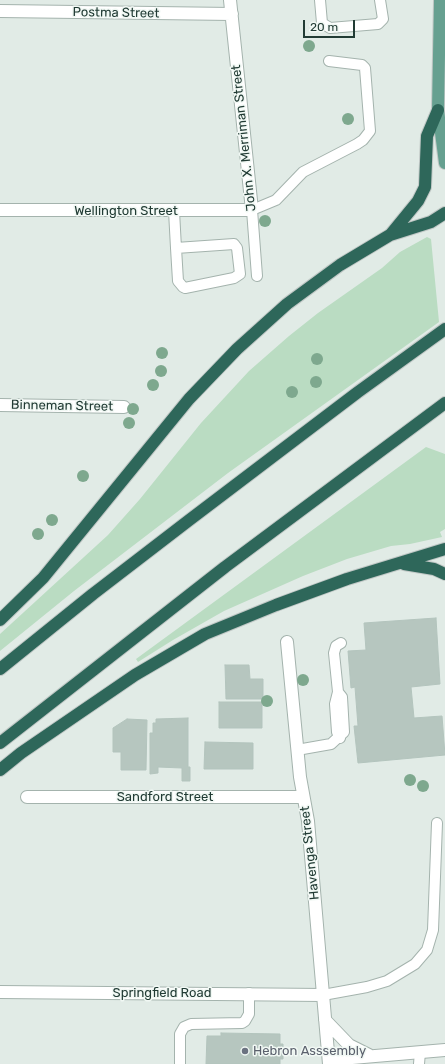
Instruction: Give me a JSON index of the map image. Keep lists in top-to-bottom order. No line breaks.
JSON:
{"streets":{"street":["Postma Street","John X. Merriman Street","Wellington Street","Binneman Street","Sandford Street","Havenga Street","Springfield Road"]},"crossings":[["Postma Street","John X. Merriman Street"],["John X. Merriman Street","Wellington Street"],["Sandford Street","Havenga Street"],["Havenga Street","Springfield Road"]],"places":["Hebron Asssembly"],"scale_bar":"20 m"}
